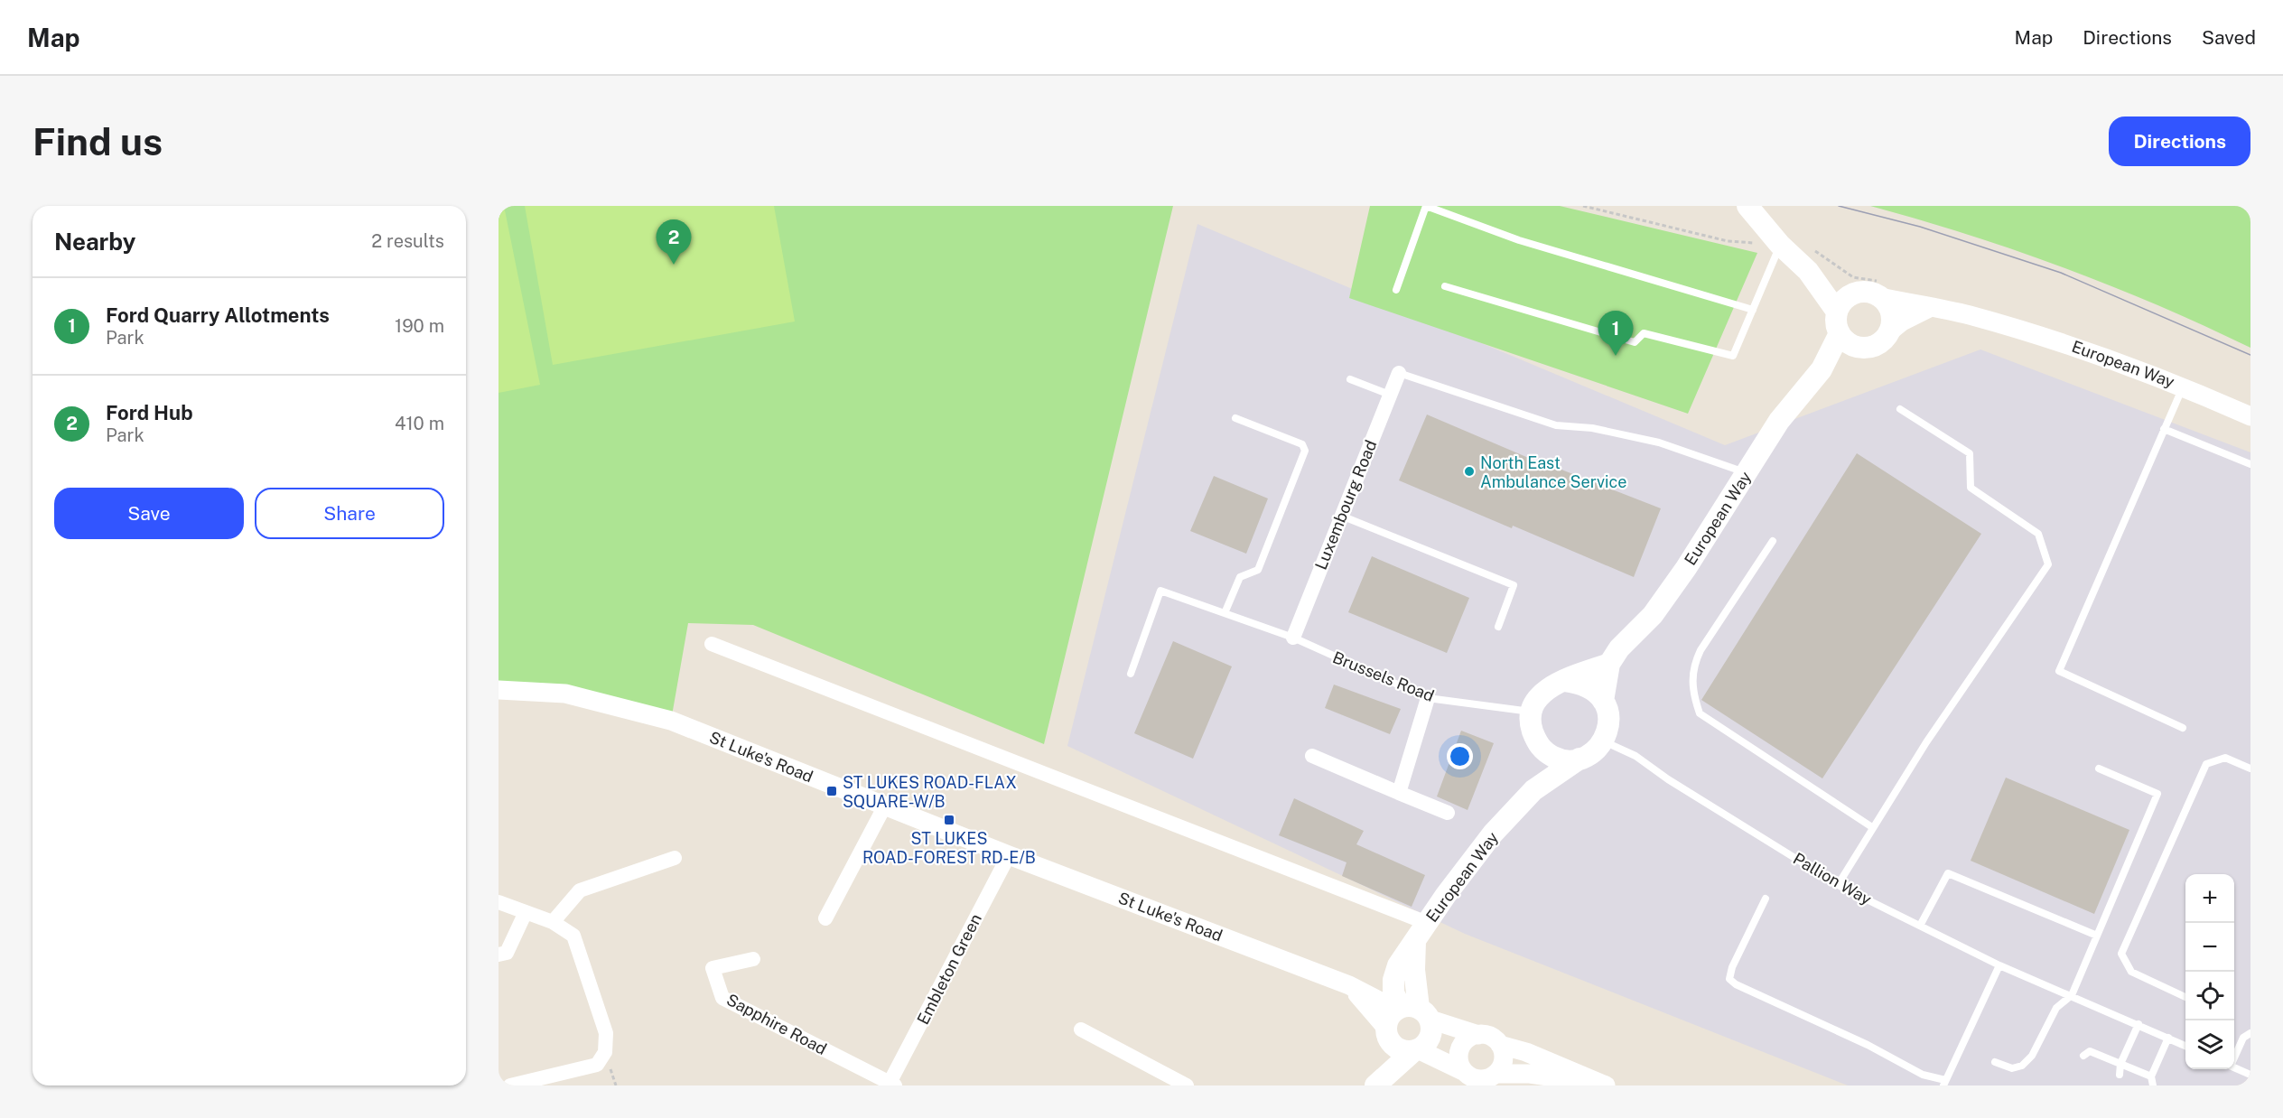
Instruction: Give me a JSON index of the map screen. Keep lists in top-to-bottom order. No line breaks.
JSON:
{"streets":{"main road":["European Way"],"street":["Luxembourg Road","St Luke's Road","Embleton Green","Sapphire Road"],"lane":["Brussels Road","Pallion Way"]},"crossings":[["European Way","Brussels Road"],["European Way","St Luke's Road"],["European Way","Pallion Way"],["Luxembourg Road","Brussels Road"],["Brussels Road","Pallion Way"],["St Luke's Road","Embleton Green"],["Embleton Green","Sapphire Road"]],"places":{"other":["North East Ambulance Service"],"transit":["ST LUKES ROAD-FLAX SQUARE-W/B","ST LUKES ROAD-FOREST RD-E/B"]},"page":{"header":"Map","nav":["Map","Directions","Saved"],"buttons":["Directions",["Save","Share"]],"title":"Find us","heading":["Nearby","2 results"],"pins":["2","1"],"list":[{"mark":"1","name":"Ford Quarry Allotments","note":"Park","value":"190 m"},{"mark":"2","name":"Ford Hub","note":"Park","value":"410 m"}],"map_buttons":["+","−"]}}
